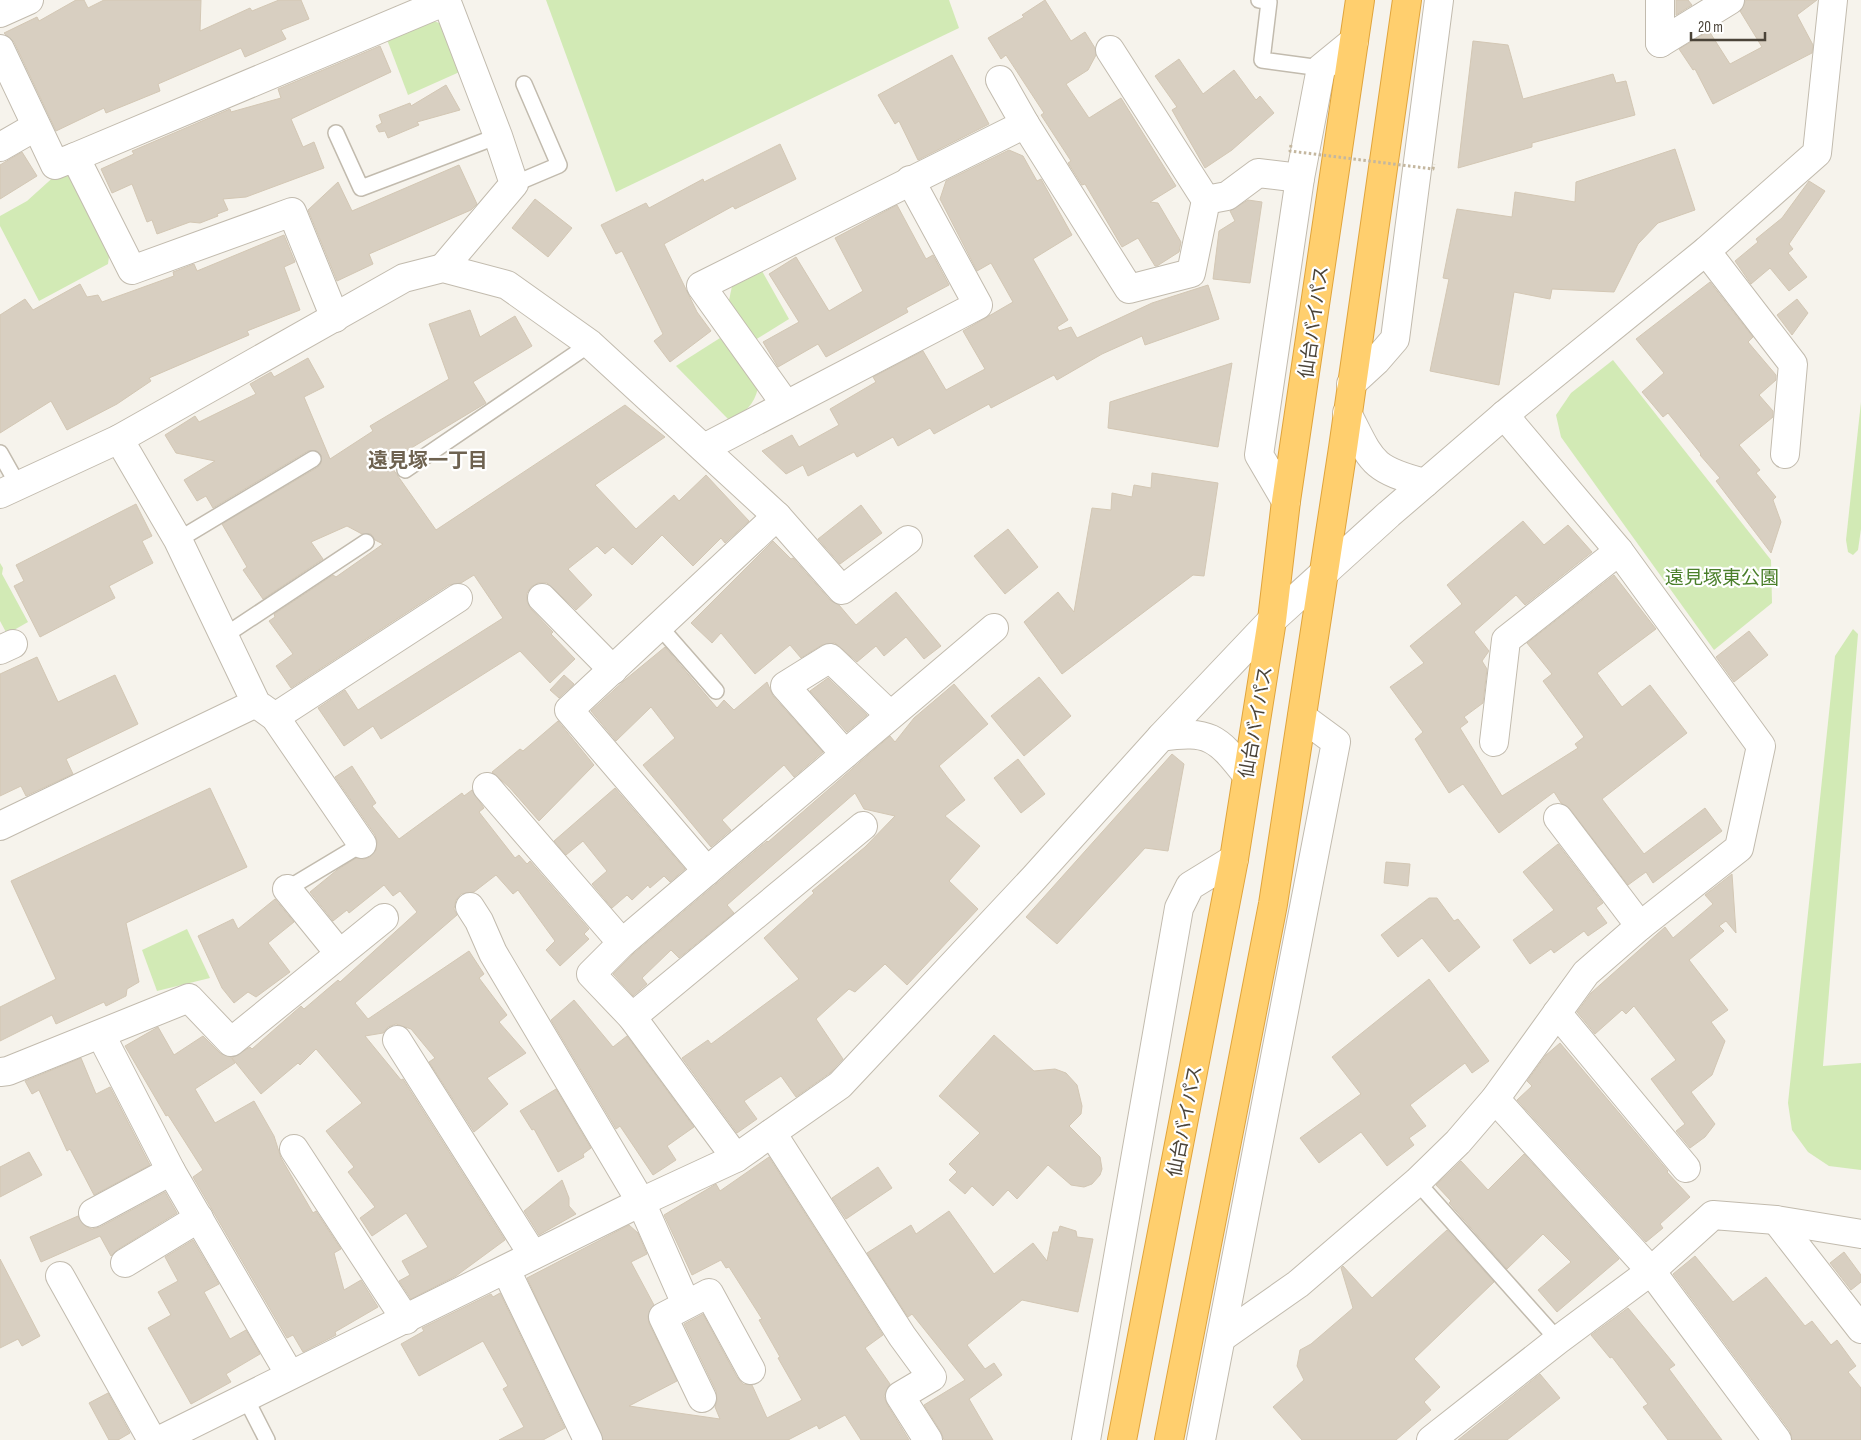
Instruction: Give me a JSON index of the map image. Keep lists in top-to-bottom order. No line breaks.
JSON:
{"streets":{"highway":["仙台バイパス"]},"districts":["遠見塚一丁目"],"parks":["遠見塚東公園"],"scale_bar":"20 m"}
